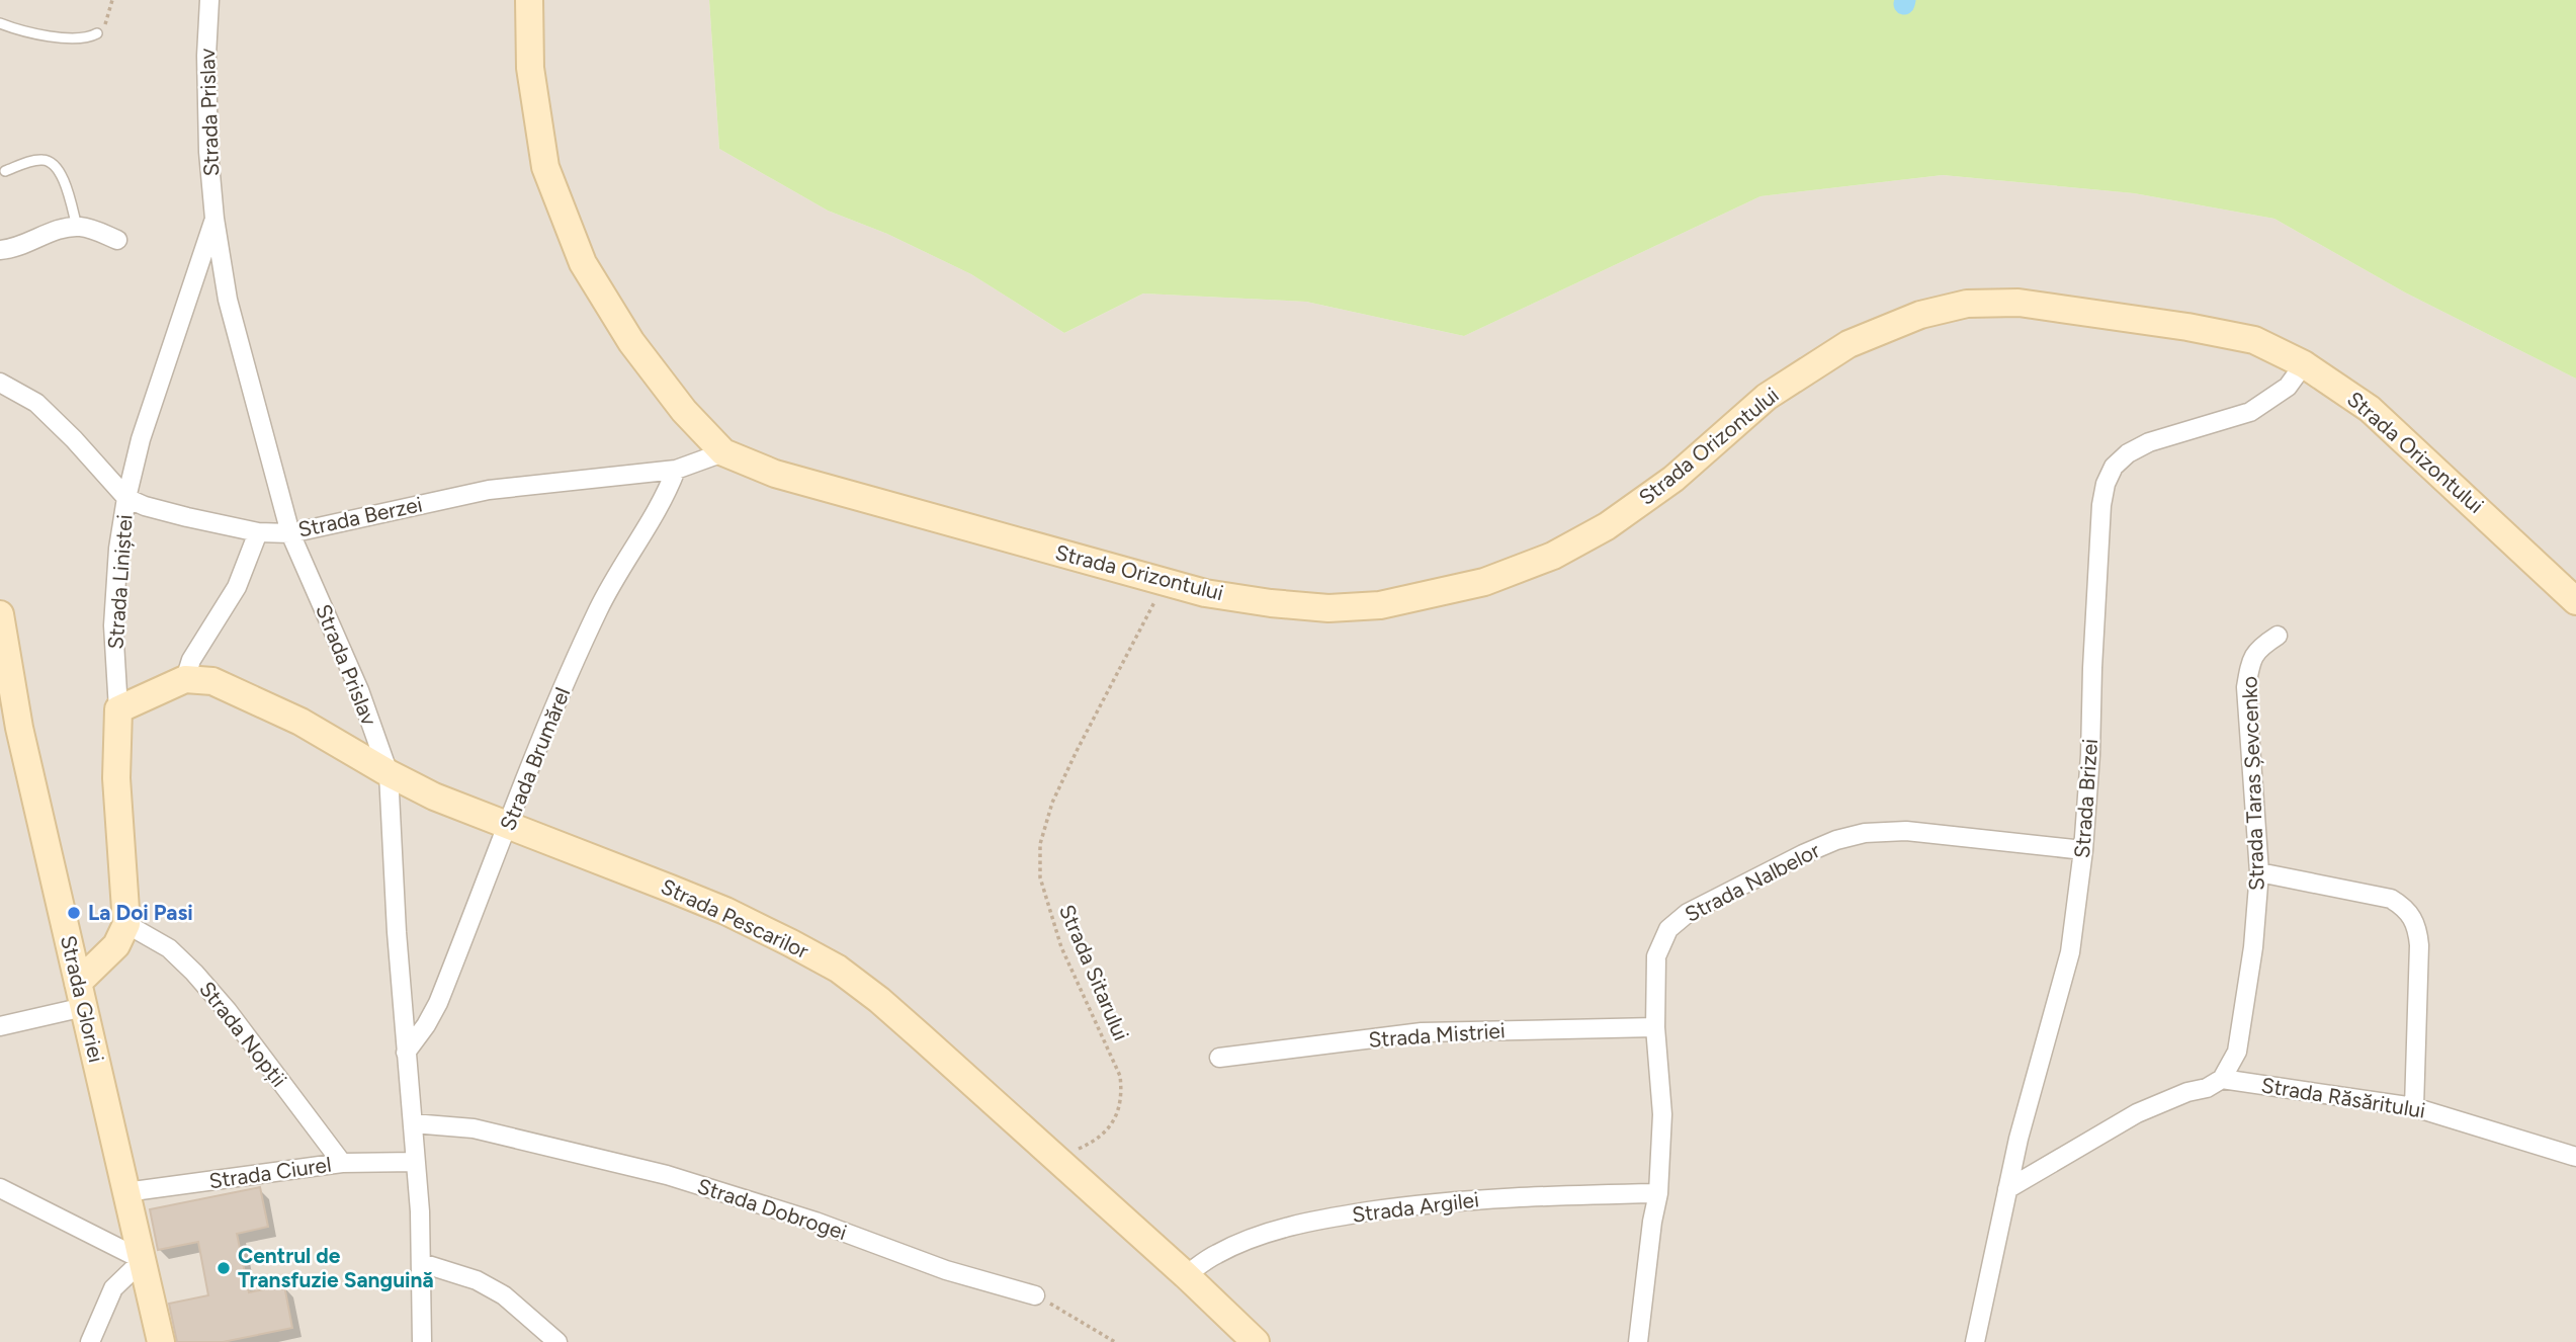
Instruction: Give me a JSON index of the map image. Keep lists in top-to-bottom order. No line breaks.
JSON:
{"streets":{"street":["Strada Prislav","Strada Orizontului","Strada Berzei","Strada Liniștei","Strada Brumărel","Strada Taras Șevcenko","Strada Brizei","Strada Nalbelor","Strada Pescarilor","Strada Gloriei","Strada Nopții","Strada Mistriei","Strada Răsăritului","Strada Ciurel","Strada Argilei","Strada Dobrogei"],"path":["Strada Sitarului"]},"crossings":[["Strada Prislav","Strada Berzei"],["Strada Prislav","Strada Liniștei"],["Strada Prislav","Strada Brumărel"],["Strada Prislav","Strada Pescarilor"],["Strada Prislav","Strada Ciurel"],["Strada Prislav","Strada Dobrogei"],["Strada Orizontului","Strada Berzei"],["Strada Orizontului","Strada Brizei"],["Strada Orizontului","Strada Sitarului"],["Strada Berzei","Strada Liniștei"],["Strada Berzei","Strada Brumărel"],["Strada Liniștei","Strada Nopții"],["Strada Brumărel","Strada Pescarilor"],["Strada Taras Șevcenko","Strada Răsăritului"],["Strada Brizei","Strada Nalbelor"],["Strada Nalbelor","Strada Mistriei"],["Strada Nalbelor","Strada Argilei"],["Strada Pescarilor","Strada Sitarului"],["Strada Pescarilor","Strada Argilei"],["Strada Gloriei","Strada Ciurel"],["Strada Nopții","Strada Ciurel"]],"places":["La Doi Pasi","Centrul de Transfuzie Sanguină"]}
